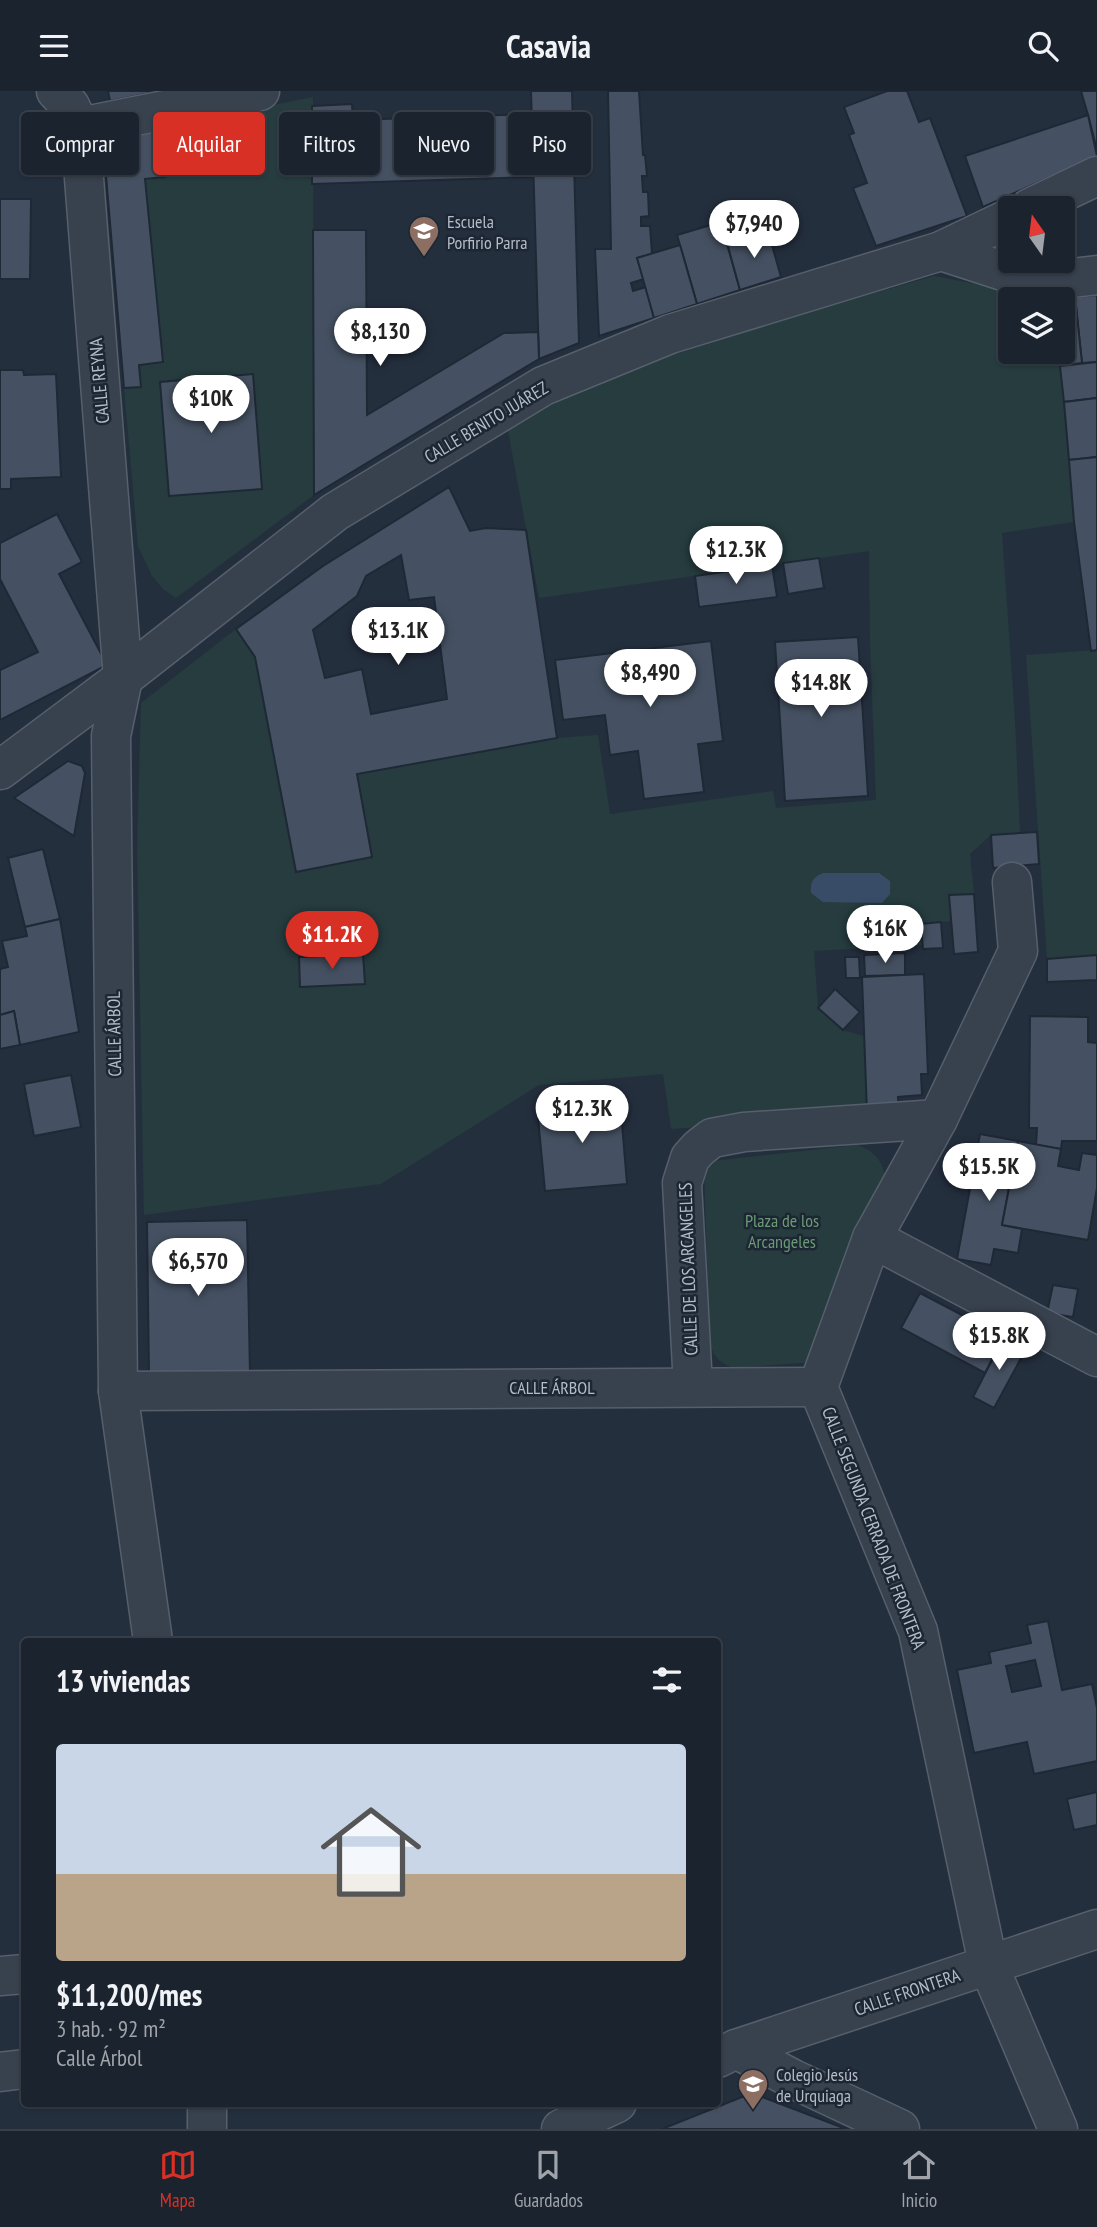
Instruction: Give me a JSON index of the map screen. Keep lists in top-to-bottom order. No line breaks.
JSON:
{"streets":{"street":["CALLE REYNA","CALLE BENITO JUÁREZ","CALLE ÁRBOL","CALLE DE LOS ARCANGELES","CALLE SEGUNDA CERRADA DE FRONTERA","CALLE FRONTERA"]},"crossings":[["CALLE REYNA","CALLE BENITO JUÁREZ"],["CALLE REYNA","CALLE ÁRBOL"],["CALLE BENITO JUÁREZ","CALLE ÁRBOL"],["CALLE ÁRBOL","CALLE DE LOS ARCANGELES"],["CALLE ÁRBOL","CALLE SEGUNDA CERRADA DE FRONTERA"],["CALLE DE LOS ARCANGELES","CALLE SEGUNDA CERRADA DE FRONTERA"],["CALLE SEGUNDA CERRADA DE FRONTERA","CALLE FRONTERA"]],"parks":["Plaza de los Arcangeles"],"places":{"school or university":["Escuela Porfirio Parra","Colegio Jesús de Urquiaga"]},"north":"top","page":{"header":"Casavia","chip":["Comprar","Alquilar","Filtros","Nuevo","Piso"],"price":["$7,940","$8,130","$10K","$12.3K","$13.1K","$8,490","$14.8K","$16K","$11.2K","$12.3K","$15.5K","$6,570","$15.8K"],"heading":"13 viviendas","list":[{"name":"$11,200/mes","note":"3 hab. · 92 m² · Calle Árbol"}],"tabs":["Mapa","Guardados","Inicio"]}}
